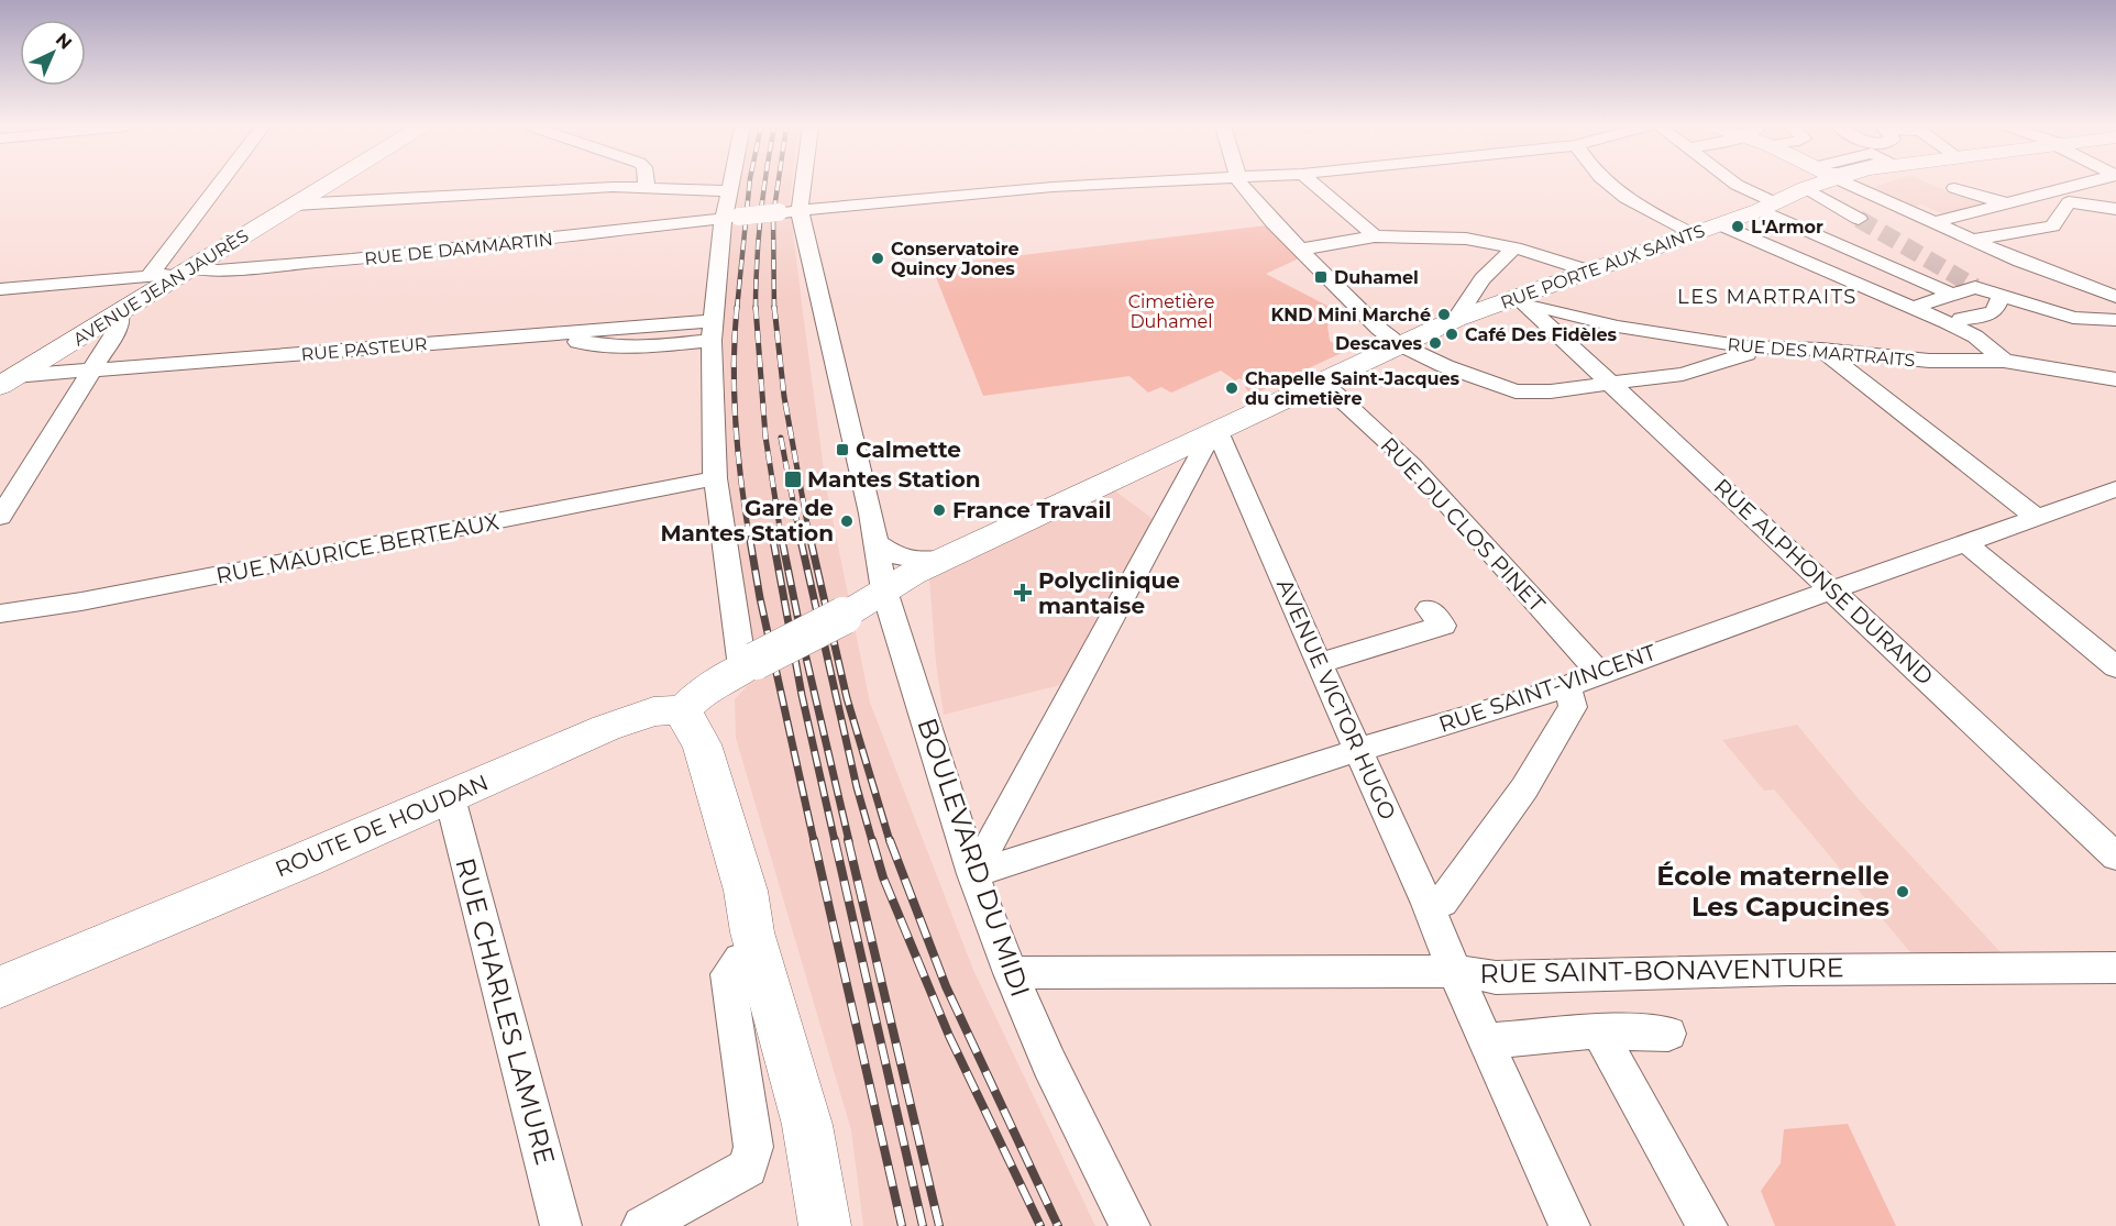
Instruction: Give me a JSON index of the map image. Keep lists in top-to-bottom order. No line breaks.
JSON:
{"streets":{"main road":["RUE PORTE AUX SAINTS","AVENUE JEAN JAURÈS","ROUTE DE HOUDAN"],"street":["RUE DE DAMMARTIN","RUE PASTEUR","RUE DES MARTRAITS","RUE DU CLOS PINET","RUE MAURICE BERTEAUX","RUE ALPHONSE DURAND","RUE SAINT-VINCENT","AVENUE VICTOR HUGO","BOULEVARD DU MIDI","RUE SAINT-BONAVENTURE","RUE CHARLES LAMURE"]},"crossings":[["RUE DE DAMMARTIN","AVENUE JEAN JAURÈS"],["RUE DE DAMMARTIN","BOULEVARD DU MIDI"],["RUE PORTE AUX SAINTS","RUE DES MARTRAITS"],["RUE PORTE AUX SAINTS","RUE DU CLOS PINET"],["RUE PORTE AUX SAINTS","RUE ALPHONSE DURAND"],["RUE PORTE AUX SAINTS","AVENUE VICTOR HUGO"],["RUE PORTE AUX SAINTS","BOULEVARD DU MIDI"],["AVENUE JEAN JAURÈS","RUE PASTEUR"],["RUE DES MARTRAITS","RUE ALPHONSE DURAND"],["RUE DU CLOS PINET","RUE SAINT-VINCENT"],["RUE ALPHONSE DURAND","RUE SAINT-VINCENT"],["RUE SAINT-VINCENT","AVENUE VICTOR HUGO"],["RUE SAINT-VINCENT","BOULEVARD DU MIDI"],["AVENUE VICTOR HUGO","RUE SAINT-BONAVENTURE"],["ROUTE DE HOUDAN","RUE CHARLES LAMURE"],["BOULEVARD DU MIDI","RUE SAINT-BONAVENTURE"]],"districts":["LES MARTRAITS"],"parks":["Cimetière Duhamel"],"places":{"other":["L'Armor","Conservatoire Quincy Jones","KND Mini Marché","Café Des Fidèles","Descaves","Chapelle Saint-Jacques du cimetière","France Travail","Gare de Mantes Station","École maternelle Les Capucines"],"transit":["Duhamel","Calmette","Mantes Station"],"health":["Polyclinique mantaise"]},"north":"top right"}
